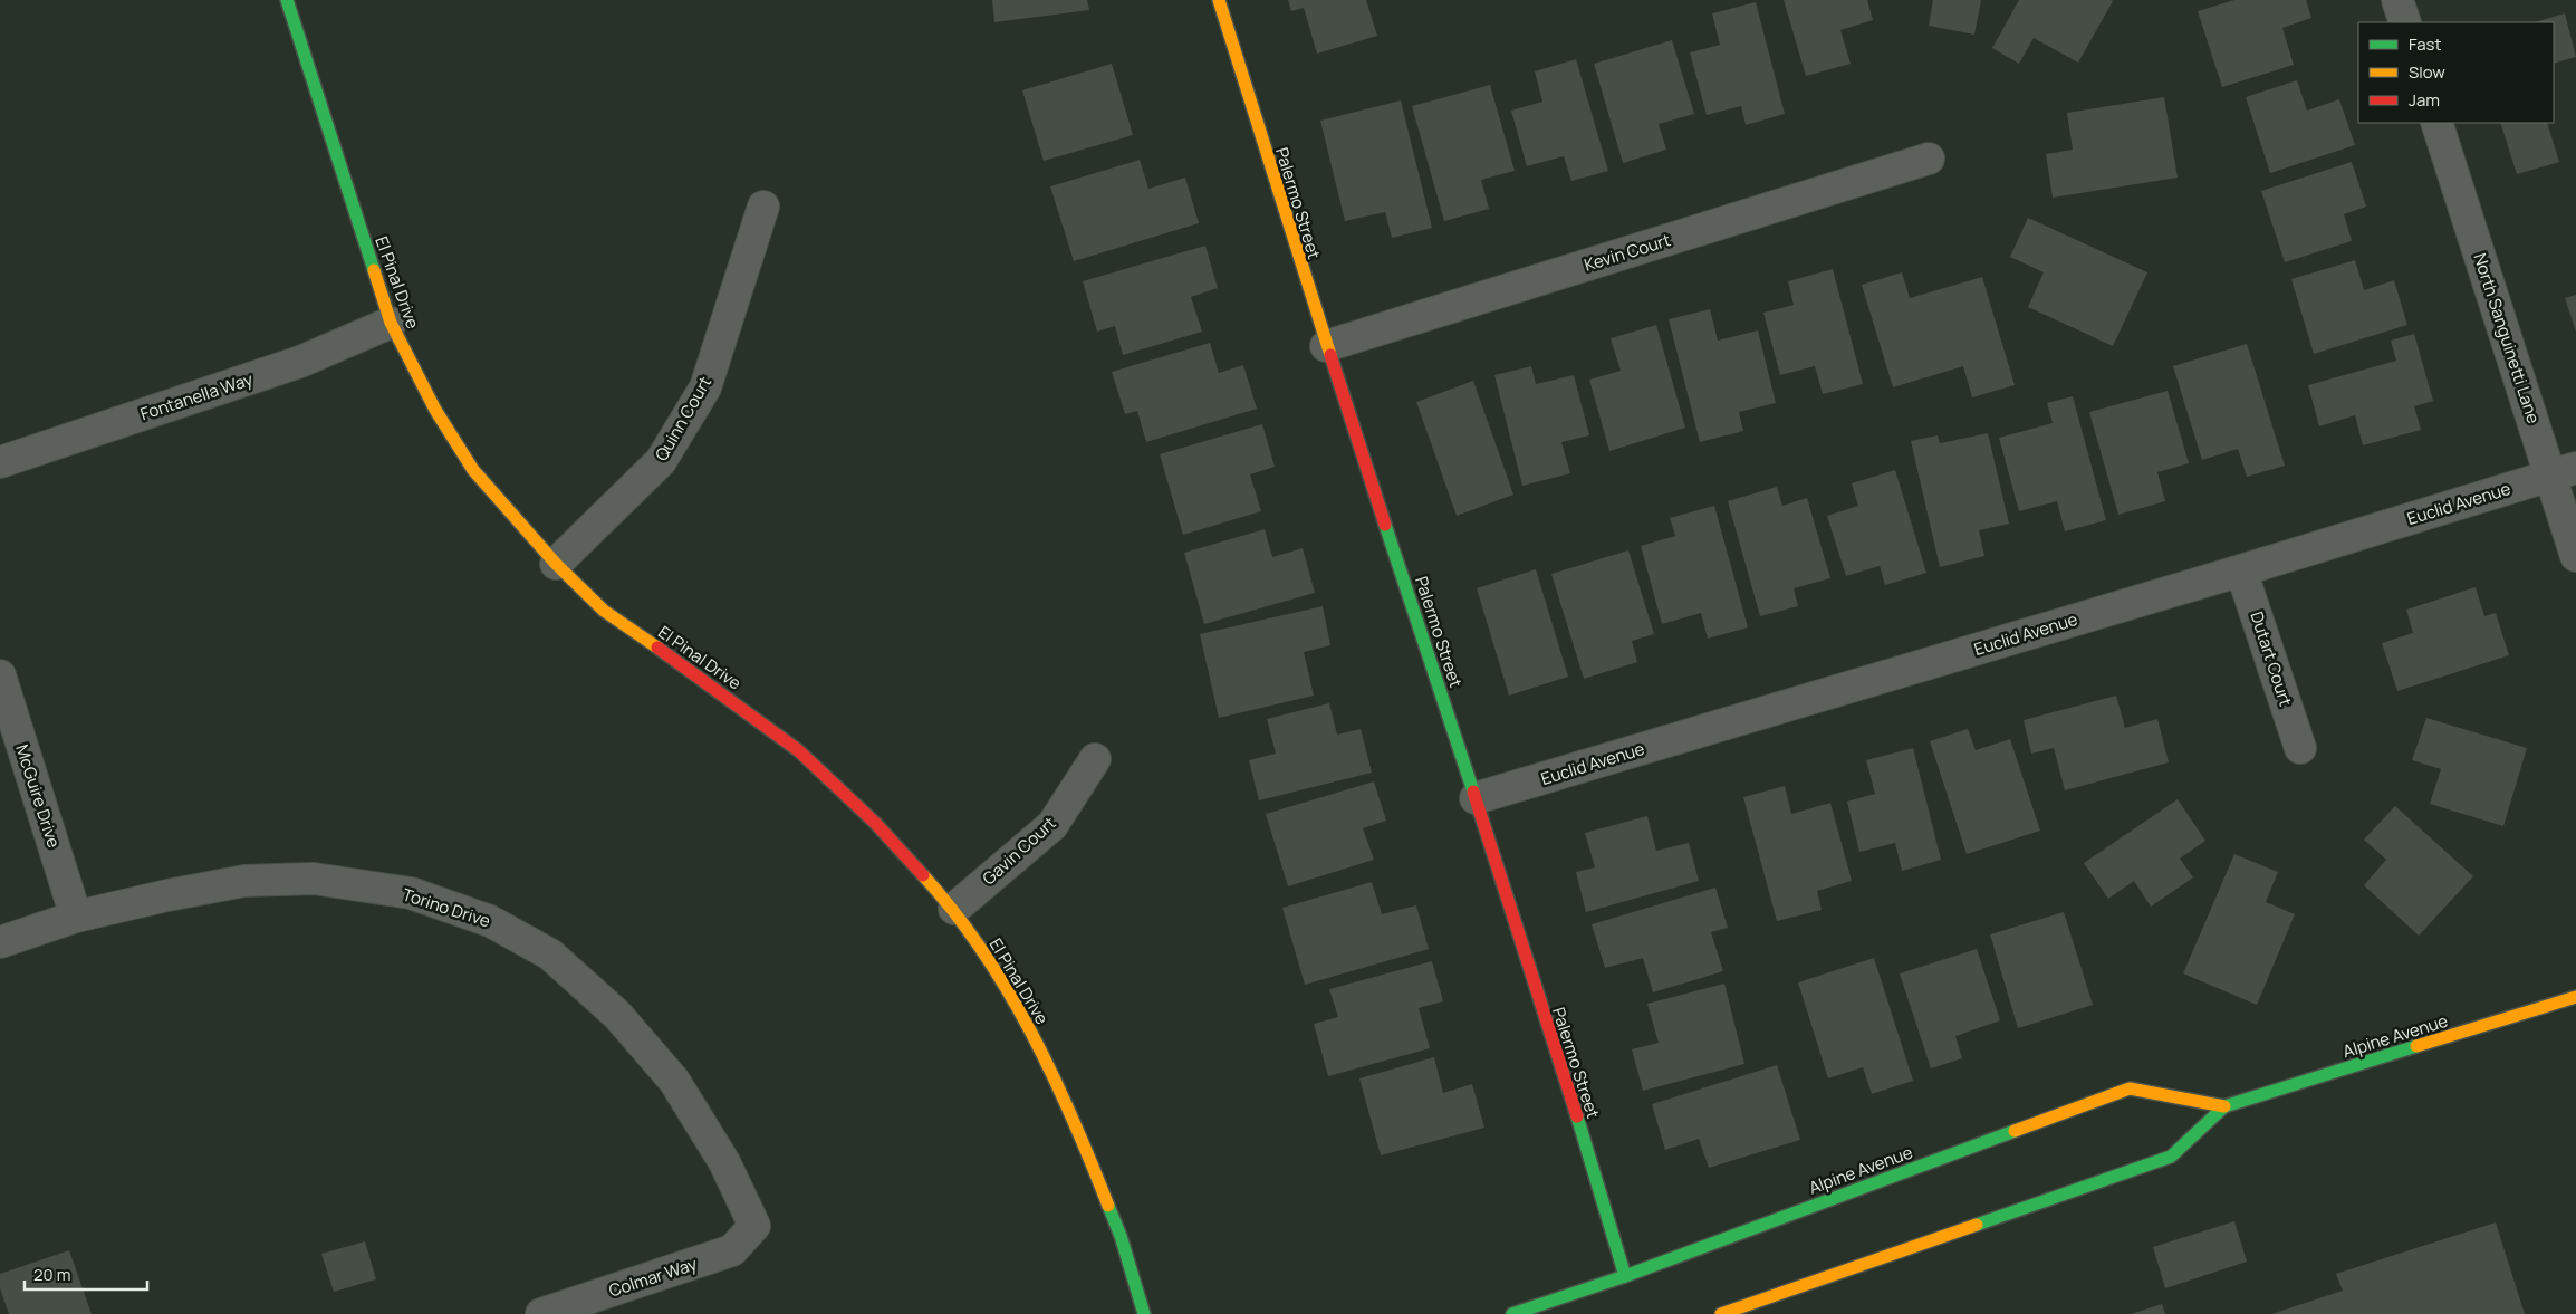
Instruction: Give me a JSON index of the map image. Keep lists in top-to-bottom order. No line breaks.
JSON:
{"streets":{"street":["Palermo Street","Kevin Court","El Pinal Drive","North Sanguinetti Lane","Fontanella Way","Quinn Court","Euclid Avenue","Dutart Court","McGuire Drive","Gavin Court","Torino Drive","Alpine Avenue","Colmar Way"]},"crossings":[["Palermo Street","Kevin Court"],["Palermo Street","Euclid Avenue"],["Palermo Street","Alpine Avenue"],["El Pinal Drive","Fontanella Way"],["El Pinal Drive","Quinn Court"],["El Pinal Drive","Gavin Court"],["North Sanguinetti Lane","Euclid Avenue"],["Euclid Avenue","Dutart Court"],["McGuire Drive","Torino Drive"],["Torino Drive","Colmar Way"]],"legend":["Fast","Slow","Jam"],"scale_bar":"20 m"}
